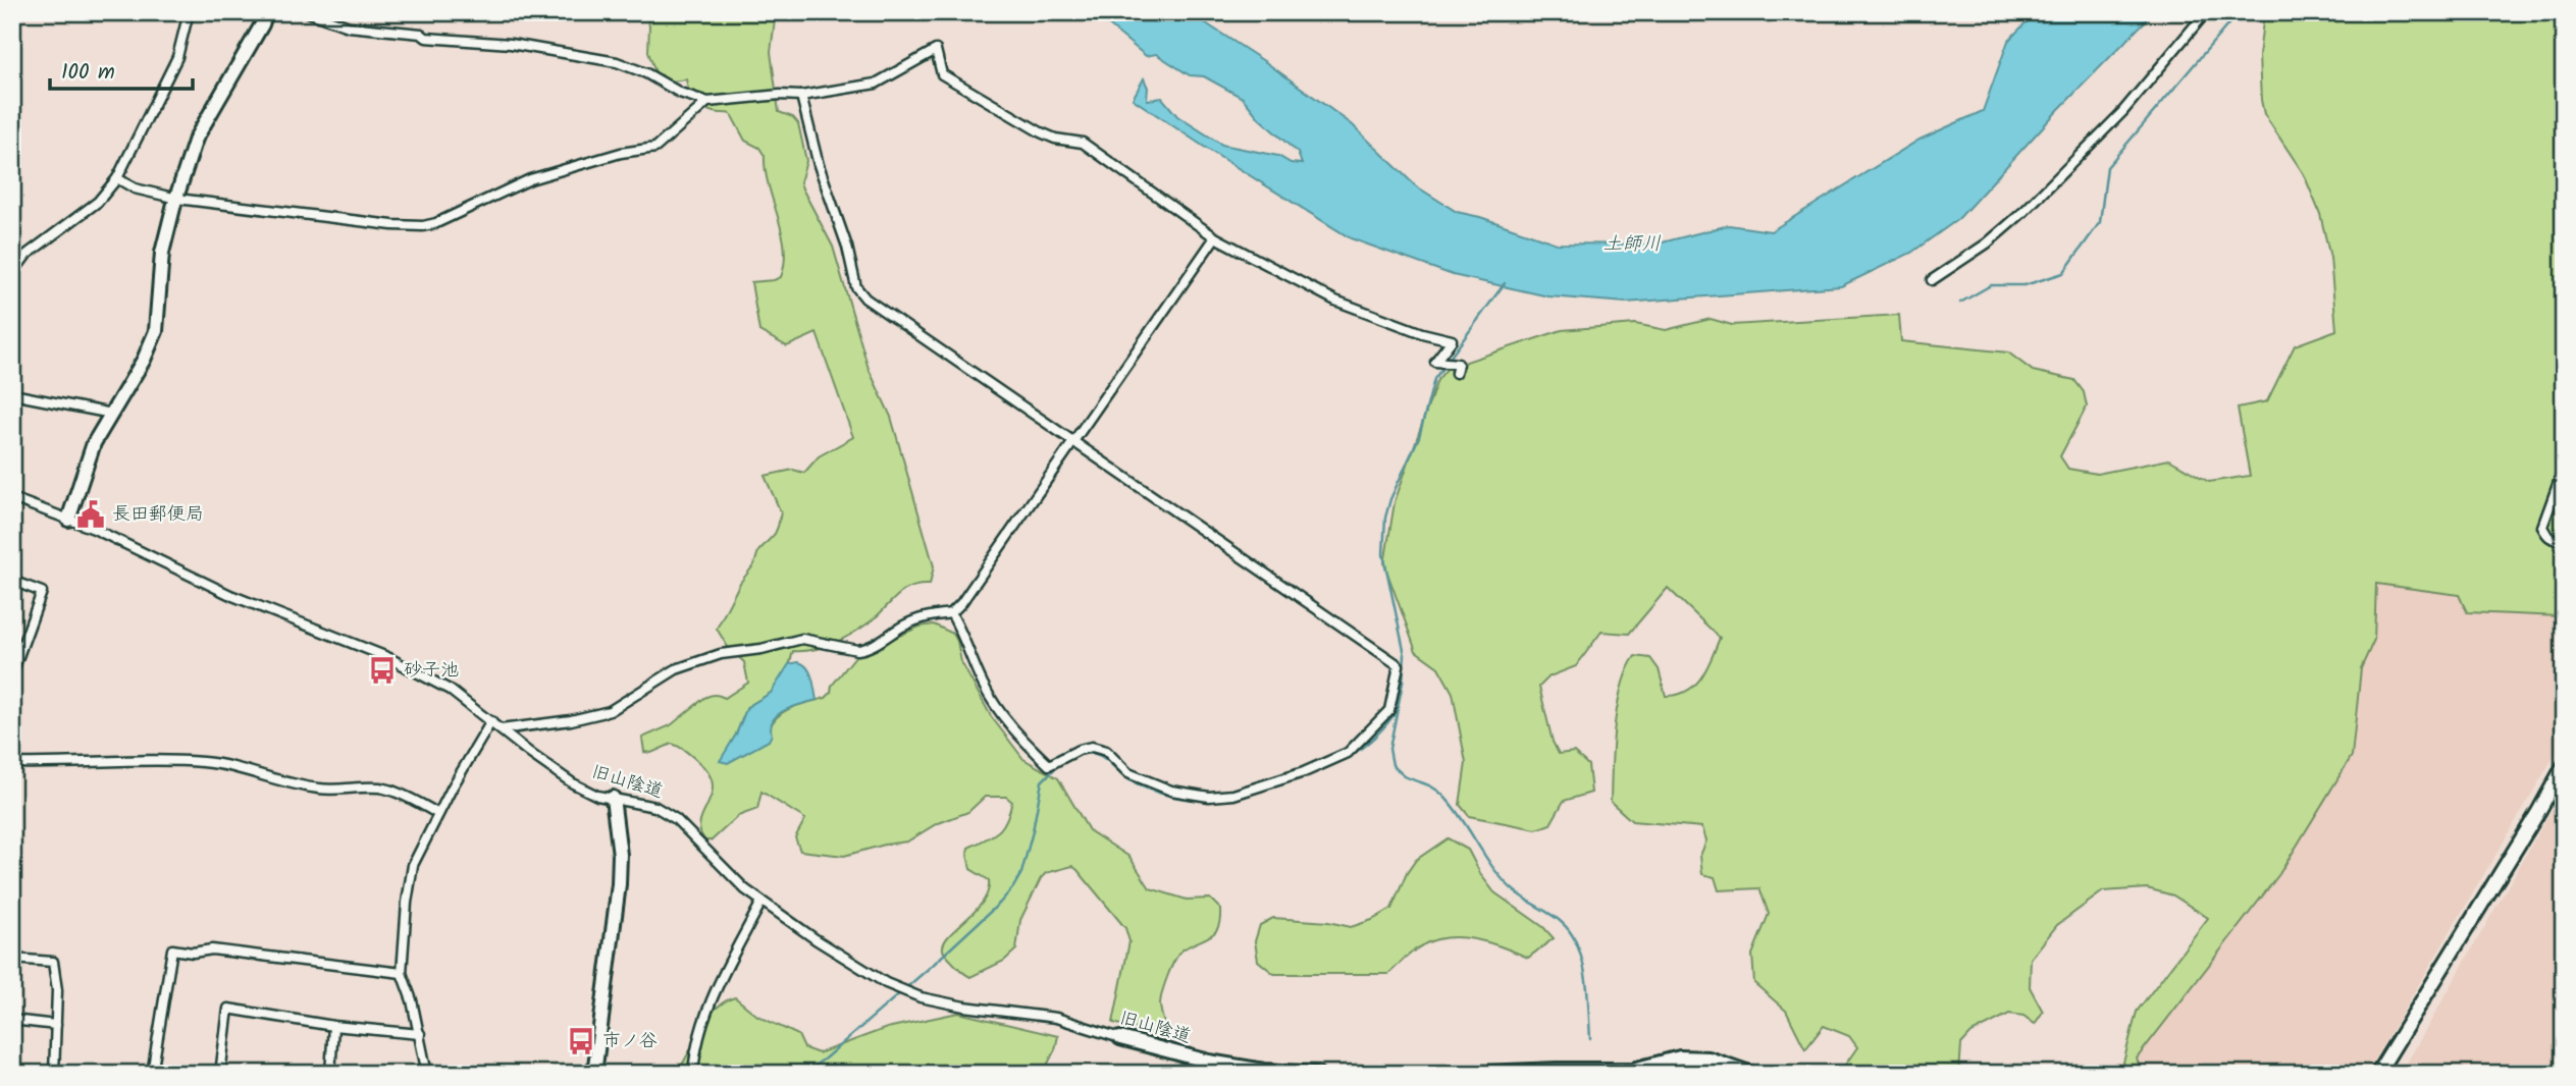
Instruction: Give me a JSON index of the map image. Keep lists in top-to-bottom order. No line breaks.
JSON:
{"streets":{"street":["旧山陰道"]},"water":["土師川"],"places":{"public building":["長田郵便局"],"bus stop":["砂子池","市ノ谷"]},"scale_bar":"100 m"}
